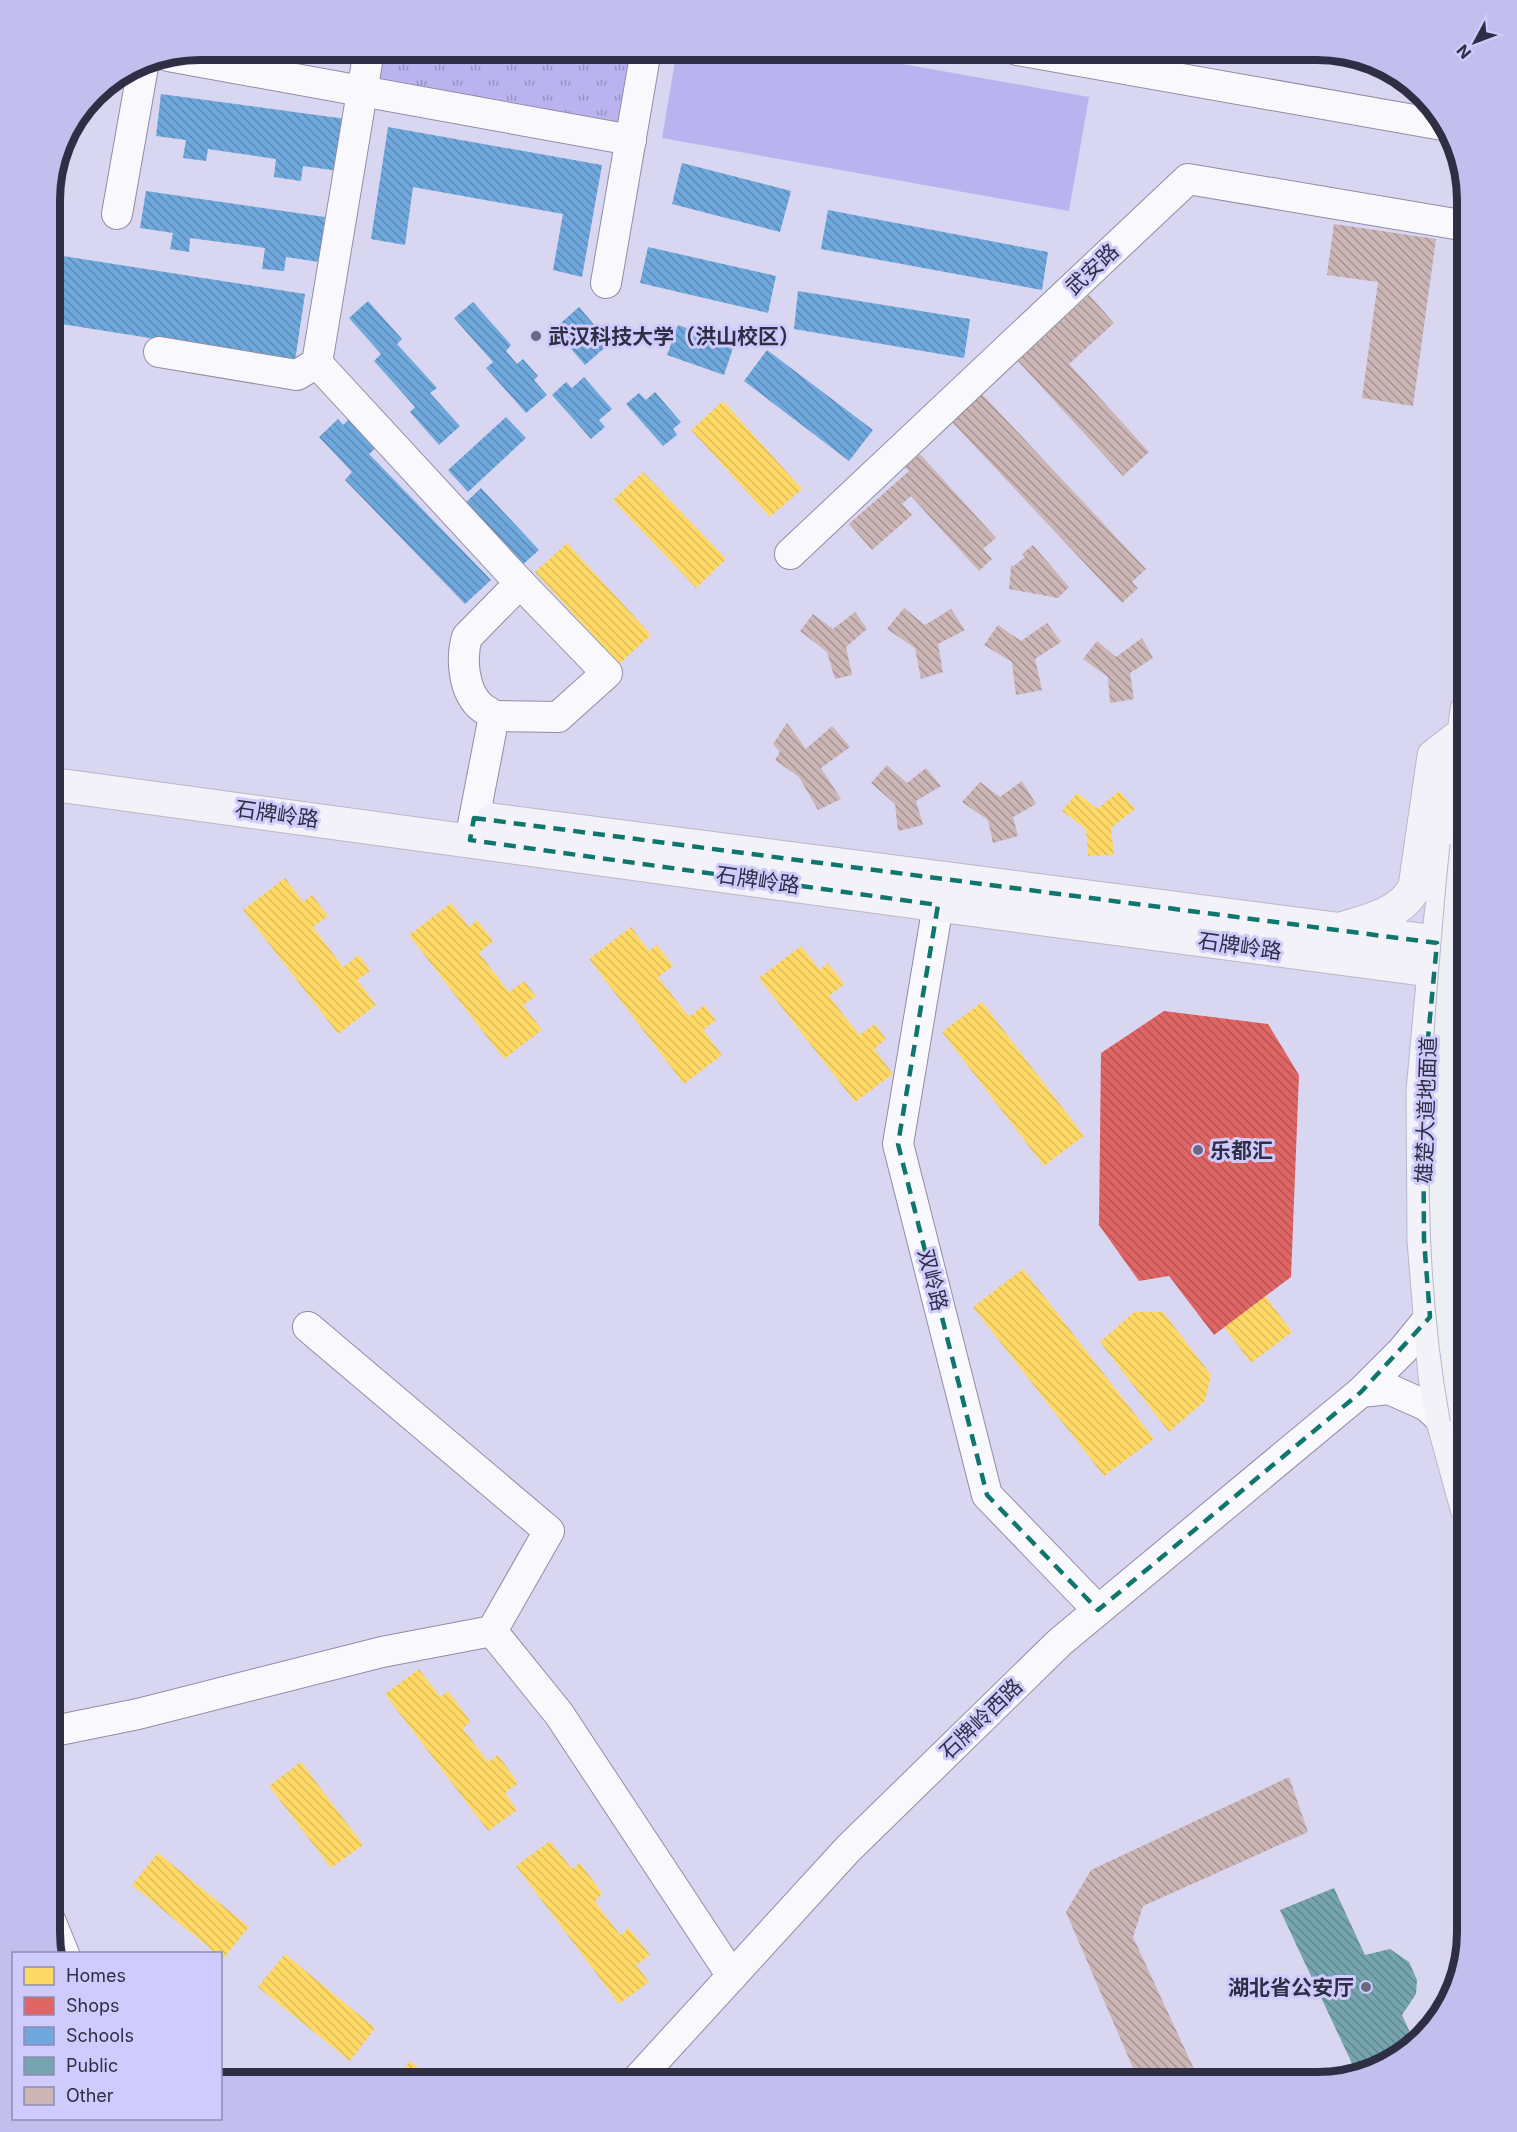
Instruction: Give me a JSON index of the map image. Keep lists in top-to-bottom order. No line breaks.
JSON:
{"streets":{"main road":["石牌岭路","雄楚大道地面道"],"street":["武安路","双岭路","石牌岭西路"]},"crossings":[["石牌岭路","雄楚大道地面道"],["石牌岭路","双岭路"],["雄楚大道地面道","石牌岭西路"],["双岭路","石牌岭西路"]],"places":["武汉科技大学（洪山校区）","乐都汇","湖北省公安厅"],"legend":["Homes","Shops","Schools","Public","Other"],"north":"bottom left"}
